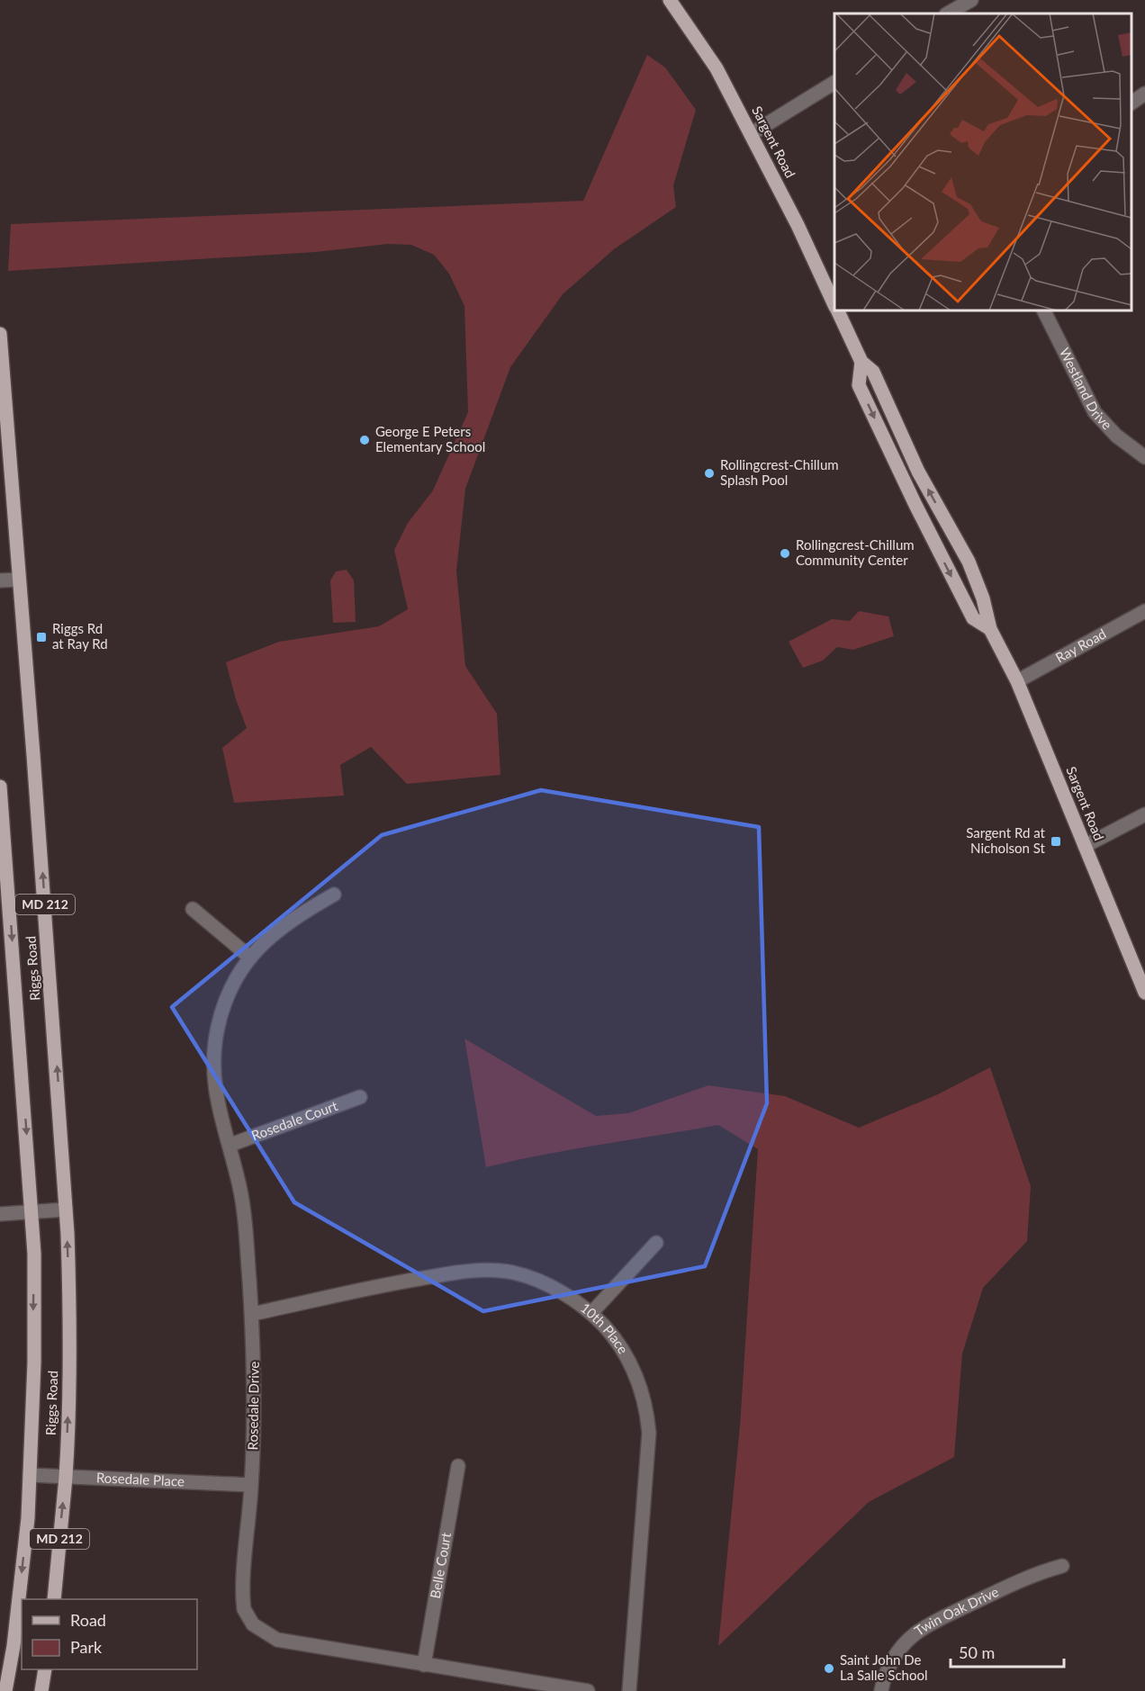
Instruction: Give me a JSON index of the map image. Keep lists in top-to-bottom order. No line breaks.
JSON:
{"streets":{"main road":["Sargent Road","MD 212","Riggs Road"],"street":["Westland Drive","Ray Road","Rosedale Court","10th Place","Rosedale Drive","Rosedale Place","Belle Court","Twin Oak Drive"]},"crossings":[["Sargent Road","Ray Road"],["Riggs Road","Rosedale Place"],["Rosedale Court","Rosedale Drive"],["10th Place","Rosedale Drive"],["Rosedale Drive","Rosedale Place"],["Rosedale Drive","Belle Court"]],"places":{"other":["George E Peters Elementary School","Rollingcrest-Chillum Splash Pool","Rollingcrest-Chillum Community Center","Saint John De La Salle School"],"transit":["Riggs Rd at Ray Rd","Sargent Rd at Nicholson St"]},"legend":["Road","Park"],"scale_bar":"50 m"}
